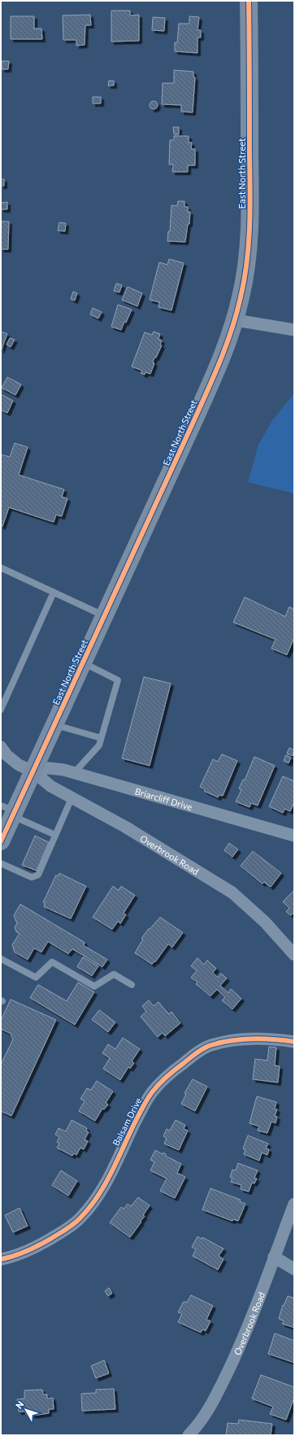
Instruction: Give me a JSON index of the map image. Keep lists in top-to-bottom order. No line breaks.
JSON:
{"streets":{"main road":["East North Street"],"street":["Briarcliff Drive","Overbrook Road","Balsam Drive"]},"crossings":[["East North Street","Briarcliff Drive"],["East North Street","Overbrook Road"],["Briarcliff Drive","Overbrook Road"]],"north":"top left"}
